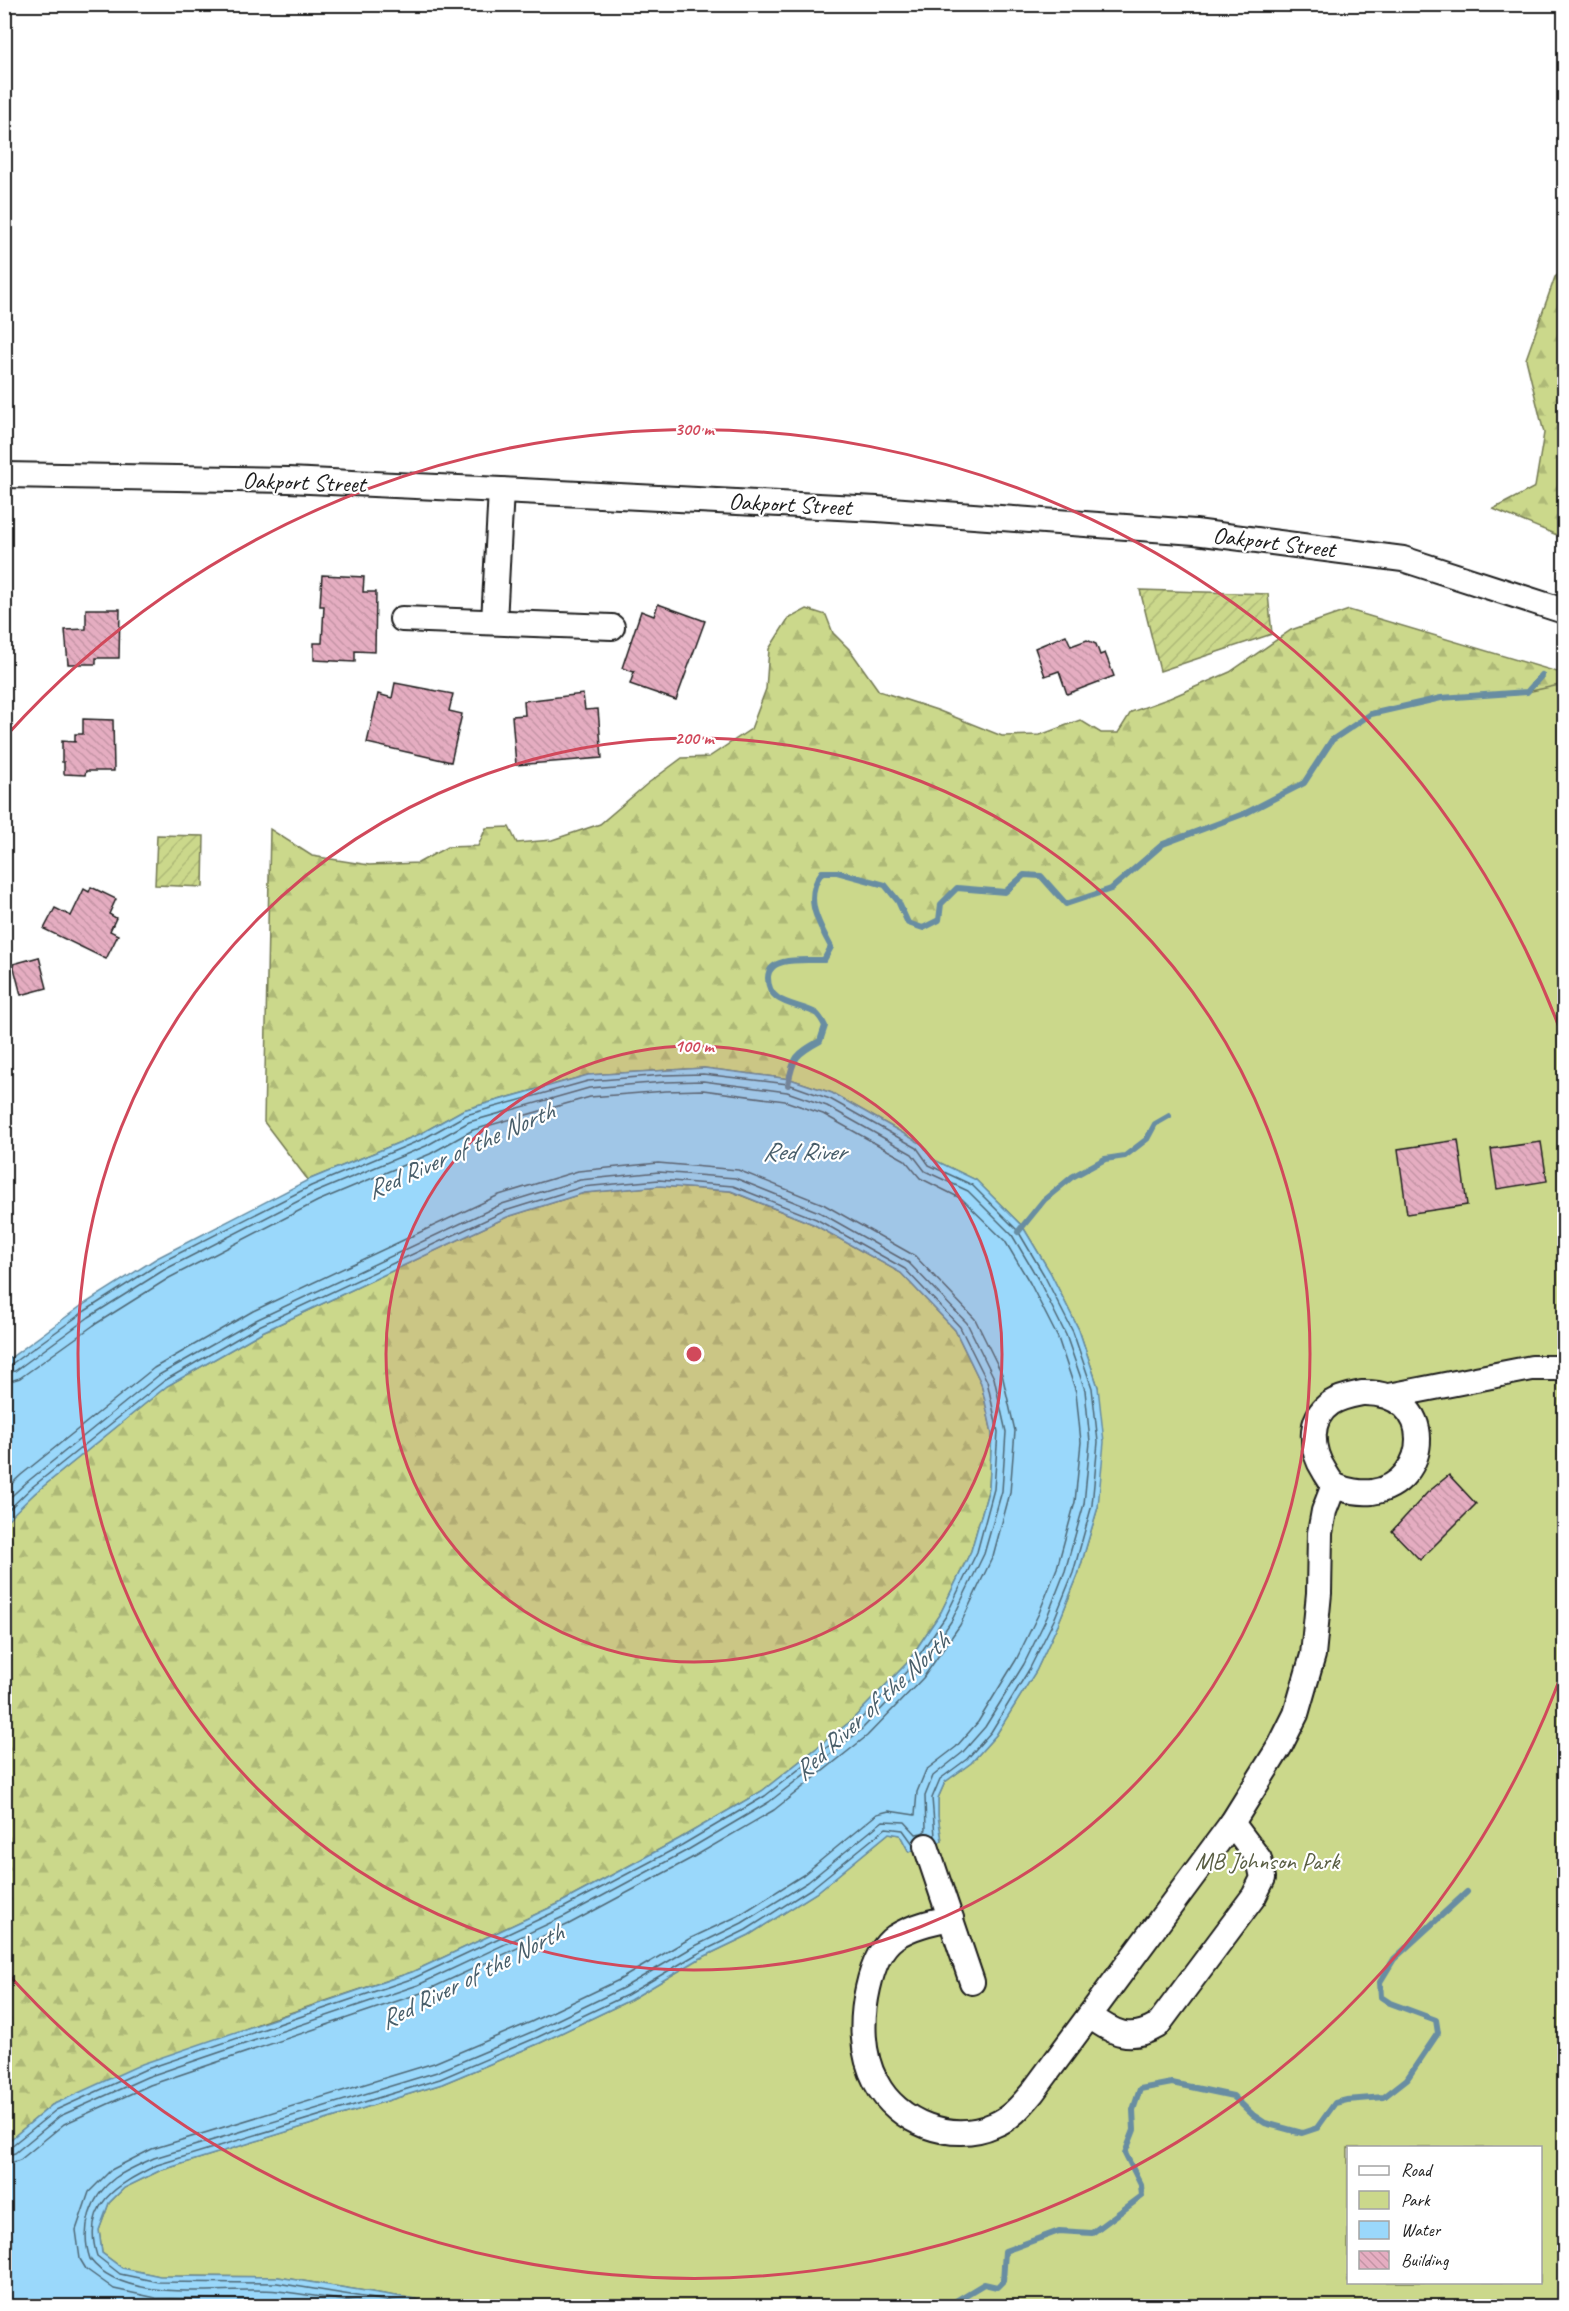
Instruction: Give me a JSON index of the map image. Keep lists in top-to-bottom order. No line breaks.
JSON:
{"streets":{"street":["Oakport Street"]},"water":["Red River of the North","Red River"],"parks":["MB Johnson Park"],"legend":["Road","Park","Water","Building"],"rings":["300 m","200 m","100 m"]}
